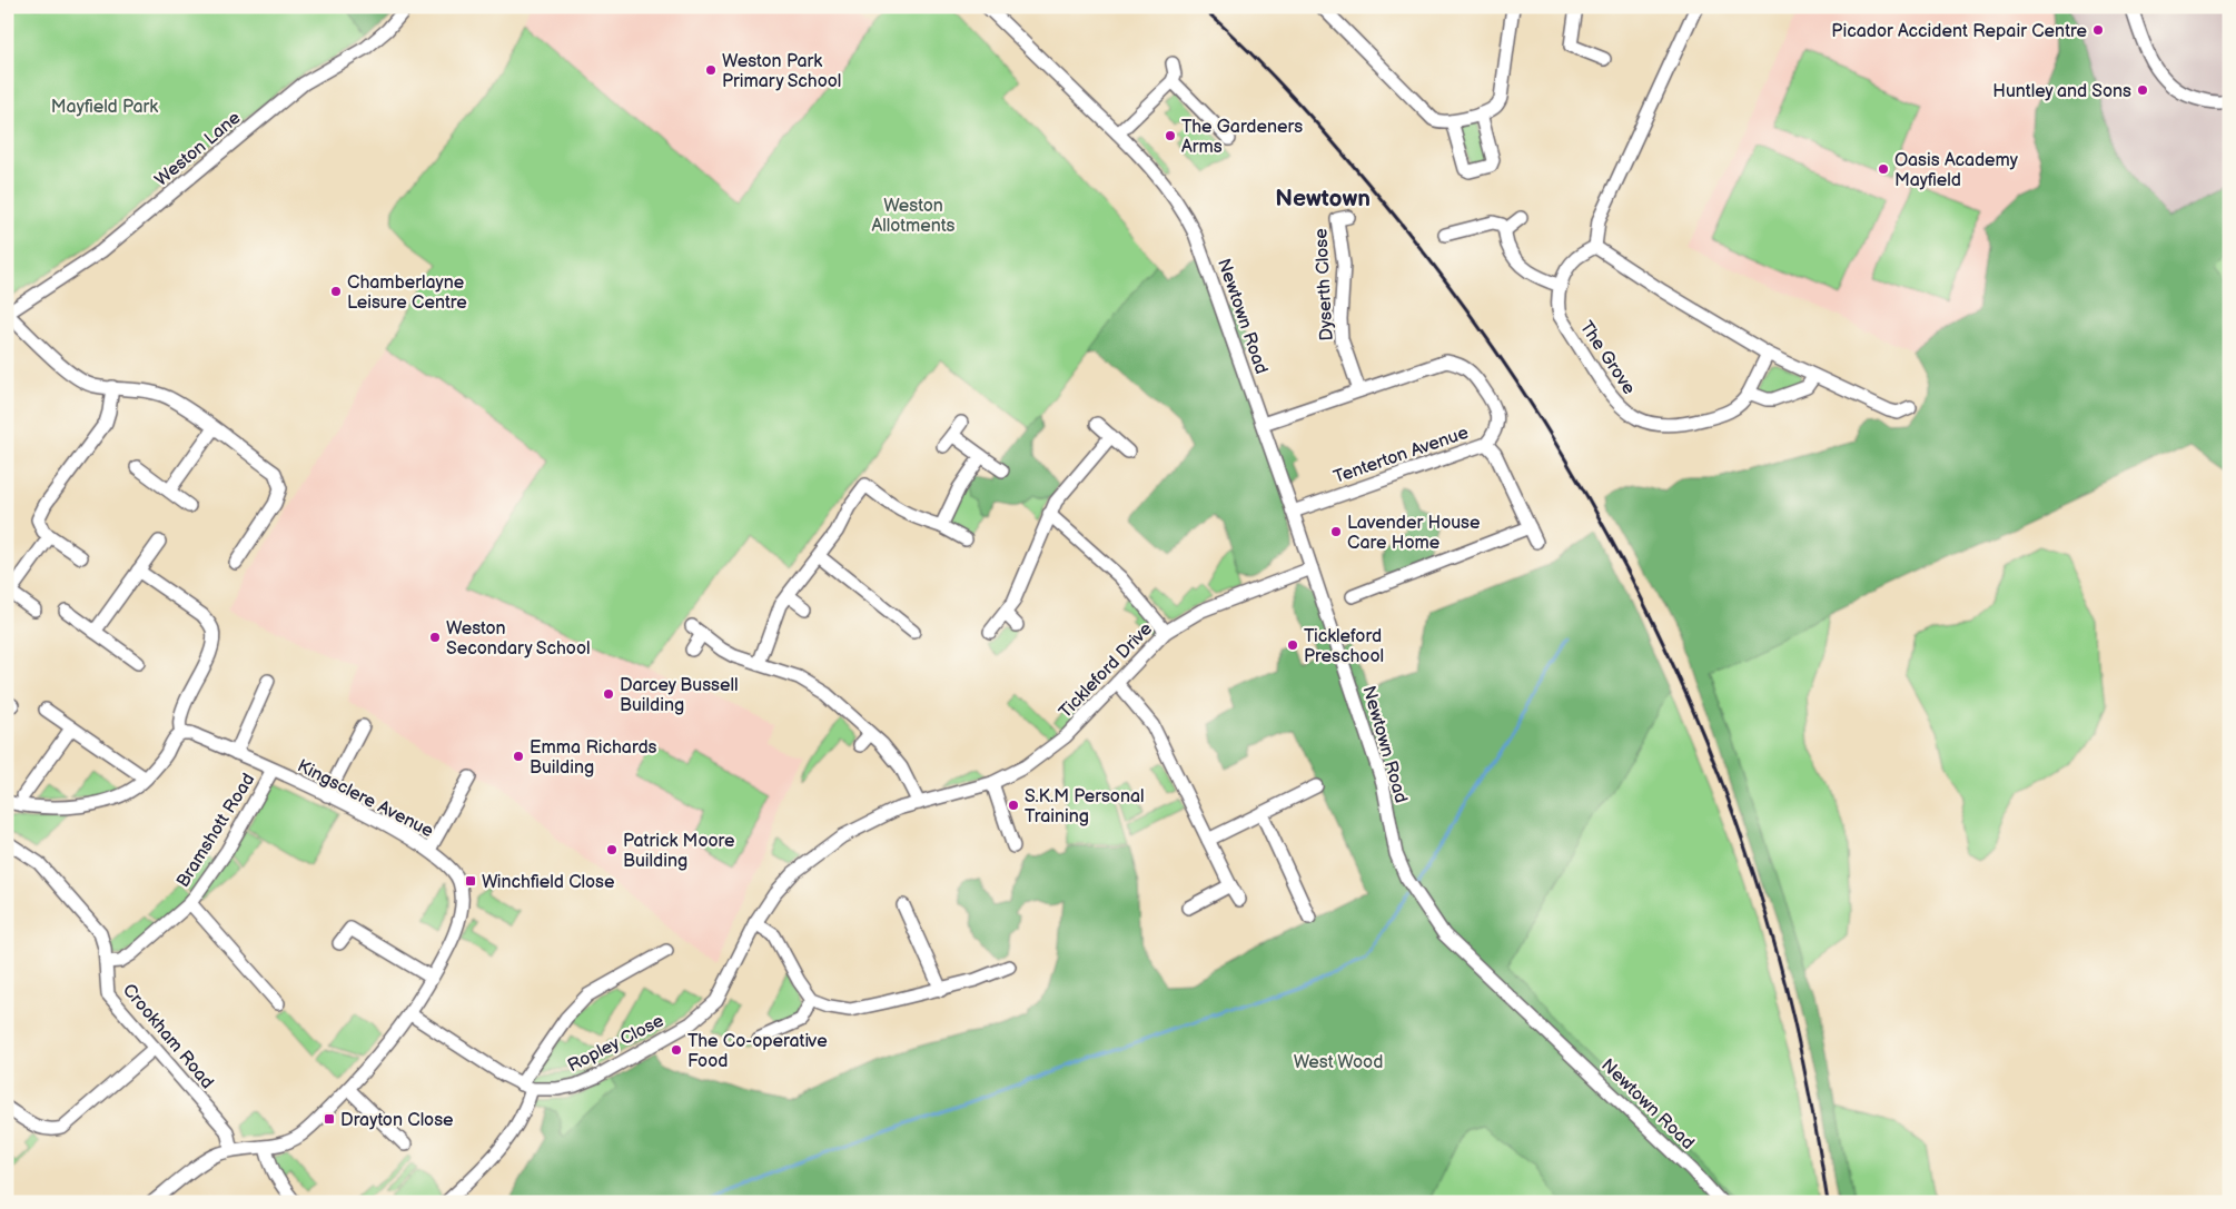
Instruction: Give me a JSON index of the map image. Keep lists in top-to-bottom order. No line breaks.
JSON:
{"streets":{"street":["Weston Lane","Dyserth Close","Newtown Road","The Grove","Tenterton Avenue","Tickleford Drive","Kingsclere Avenue","Bramshott Road","Crookham Road","Ropley Close"]},"crossings":[["Dyserth Close","Tenterton Avenue"],["Newtown Road","Tenterton Avenue"],["Newtown Road","Tickleford Drive"],["Tickleford Drive","Ropley Close"],["Kingsclere Avenue","Bramshott Road"],["Kingsclere Avenue","Crookham Road"],["Bramshott Road","Crookham Road"]],"districts":["Newtown"],"parks":["Mayfield Park","Weston Allotments","West Wood"],"places":{"other":["Picador Accident Repair Centre","Weston Park Primary School","Huntley and Sons","The Gardeners Arms","Oasis Academy Mayfield","Chamberlayne Leisure Centre","Lavender House Care Home","Weston Secondary School","Tickleford Preschool","Darcey Bussell Building","Emma Richards Building","S.K.M Personal Training","Patrick Moore Building","The Co-operative Food"],"transit":["Winchfield Close","Drayton Close"]}}
